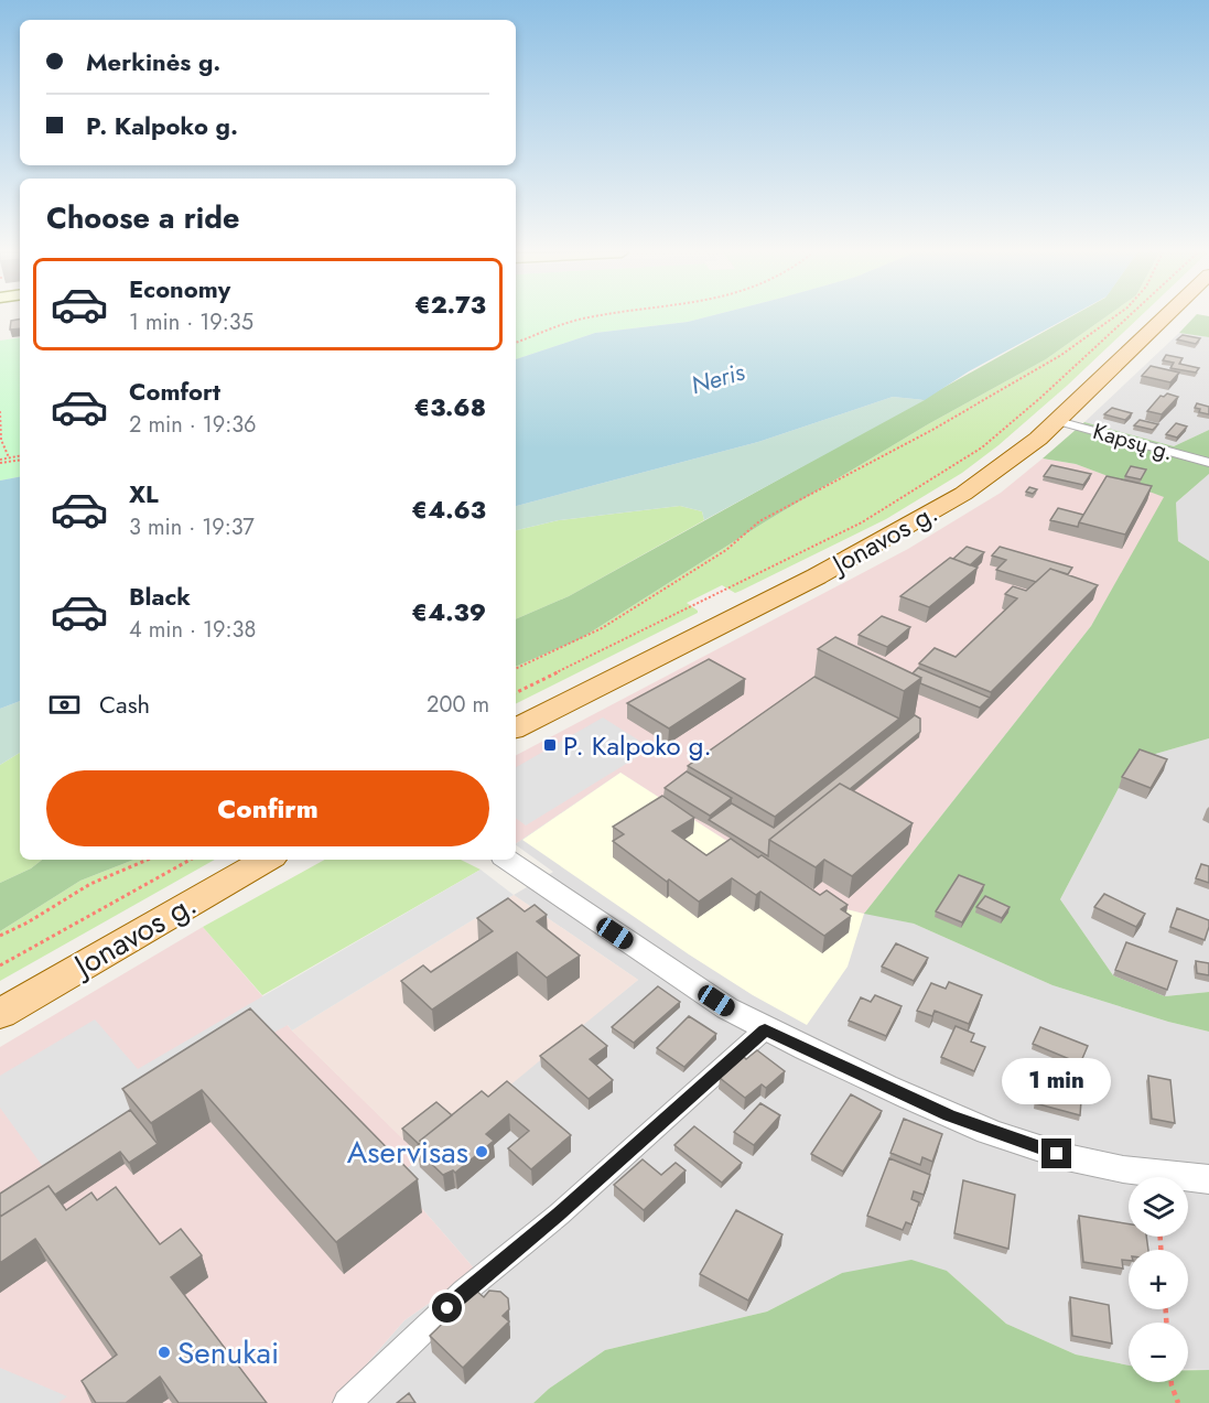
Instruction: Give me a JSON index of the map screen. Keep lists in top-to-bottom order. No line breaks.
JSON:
{"streets":{"main road":["Jonavos g."],"street":["Kapsų g."]},"crossings":[["Kapsų g.","Jonavos g."]],"water":["Neris"],"places":{"transit":["P. Kalpoko g."],"other":["Aservisas","Senukai"]},"page":{"banner":["Merkinės g.","P. Kalpoko g."],"heading":"Choose a ride","list":[{"name":"Economy","note":"1 min · 19:35","value":"€2.73"},{"name":"Comfort","note":"2 min · 19:36","value":"€3.68"},{"name":"XL","note":"3 min · 19:37","value":"€4.63"},{"name":"Black","note":"4 min · 19:38","value":"€4.39"}],"pay":["Cash","200 m"],"buttons":"Confirm","bubble":"1 min","map_buttons":["+","−"]}}
